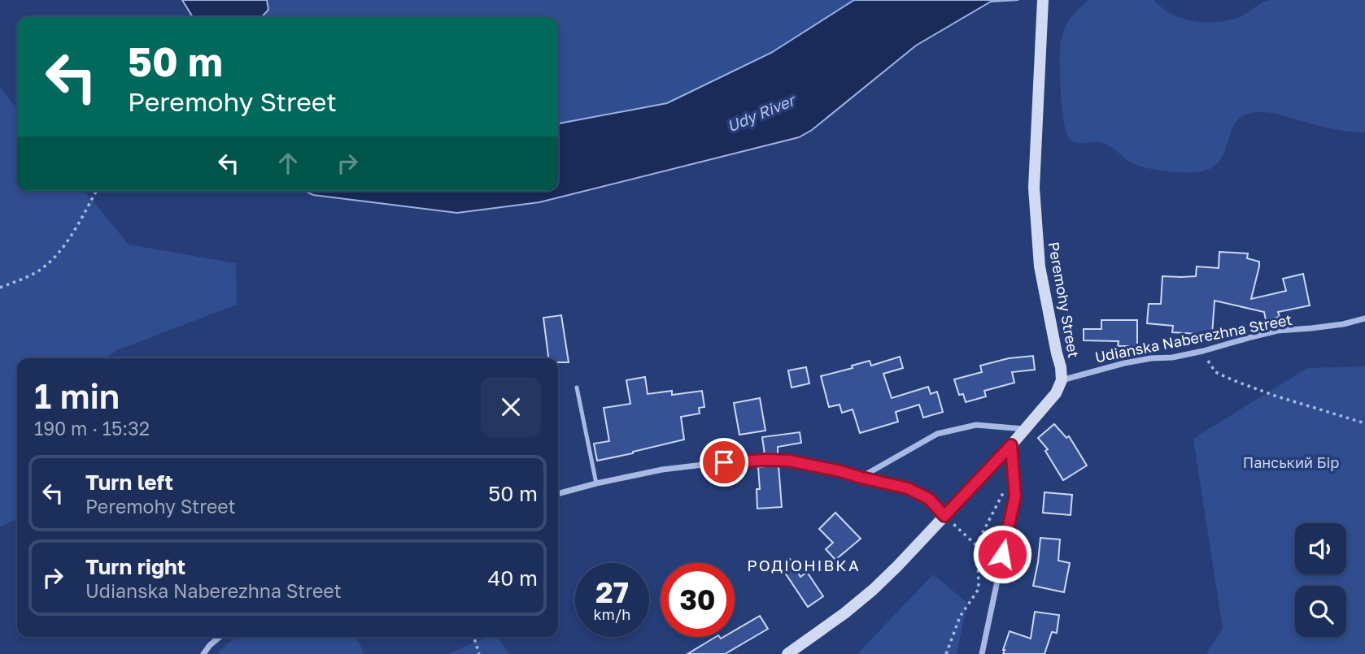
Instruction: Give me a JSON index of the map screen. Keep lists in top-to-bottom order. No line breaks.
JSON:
{"streets":{"street":["Peremohy Street","Udianska Naberezhna Street"]},"crossings":[["Peremohy Street","Udianska Naberezhna Street"]],"districts":["РОДІОНІВКА"],"water":["Udy River"],"parks":["Панський Бір"],"page":{"turn":["50 m","Peremohy Street"],"heading":["1 min","190 m · 15:32"],"list":[{"name":"Turn left","note":"Peremohy Street","value":"50 m"},{"name":"Turn right","note":"Udianska Naberezhna Street","value":"40 m"}],"speed":"27 km/h","limit":"30"}}
